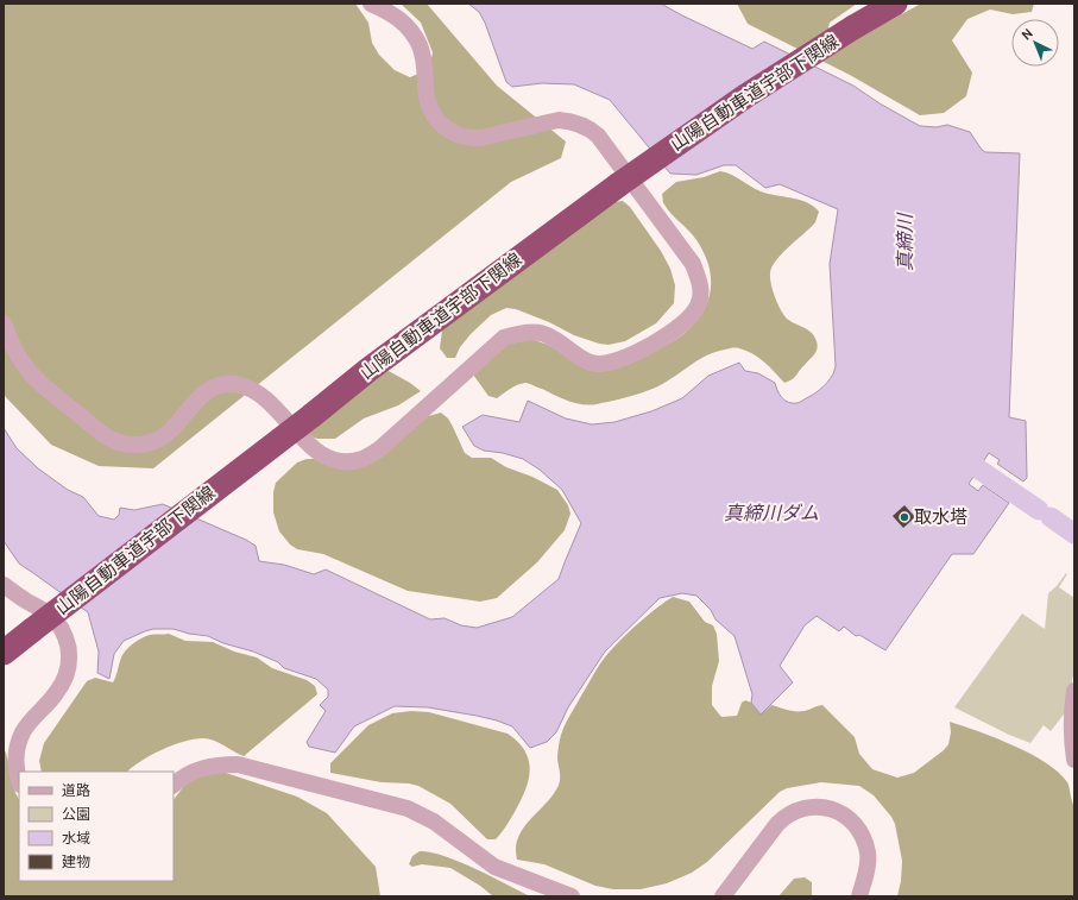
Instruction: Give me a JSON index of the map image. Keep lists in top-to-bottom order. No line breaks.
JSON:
{"streets":{"highway":["山陽自動車道宇部下関線"]},"water":["真締川","真締川ダム"],"places":["取水塔"],"legend":["道路","公園","水域","建物"],"north":"top left"}
